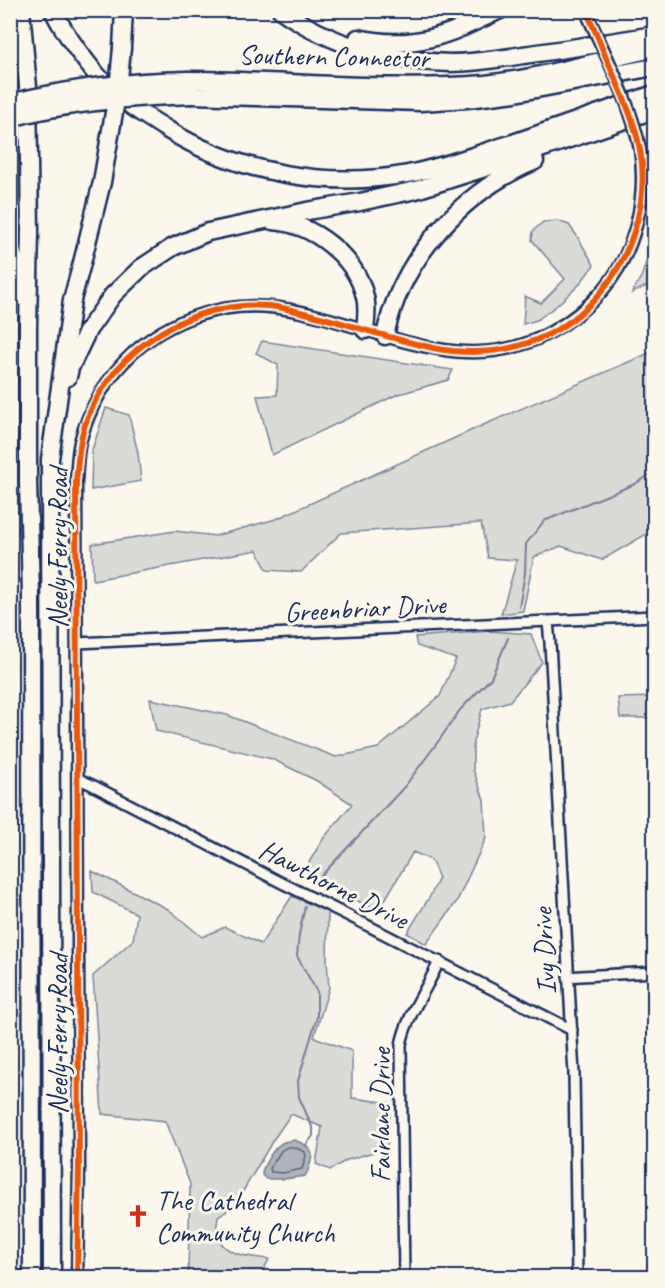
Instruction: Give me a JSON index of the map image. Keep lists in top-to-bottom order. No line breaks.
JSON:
{"streets":{"highway":["Southern Connector"],"street":["Neely Ferry Road","Greenbriar Drive","Hawthorne Drive","Ivy Drive","Fairlane Drive"]},"crossings":[["Neely Ferry Road","Greenbriar Drive"],["Neely Ferry Road","Hawthorne Drive"],["Greenbriar Drive","Ivy Drive"],["Hawthorne Drive","Ivy Drive"],["Hawthorne Drive","Fairlane Drive"]],"places":{"church":["The Cathedral Community Church"]}}
